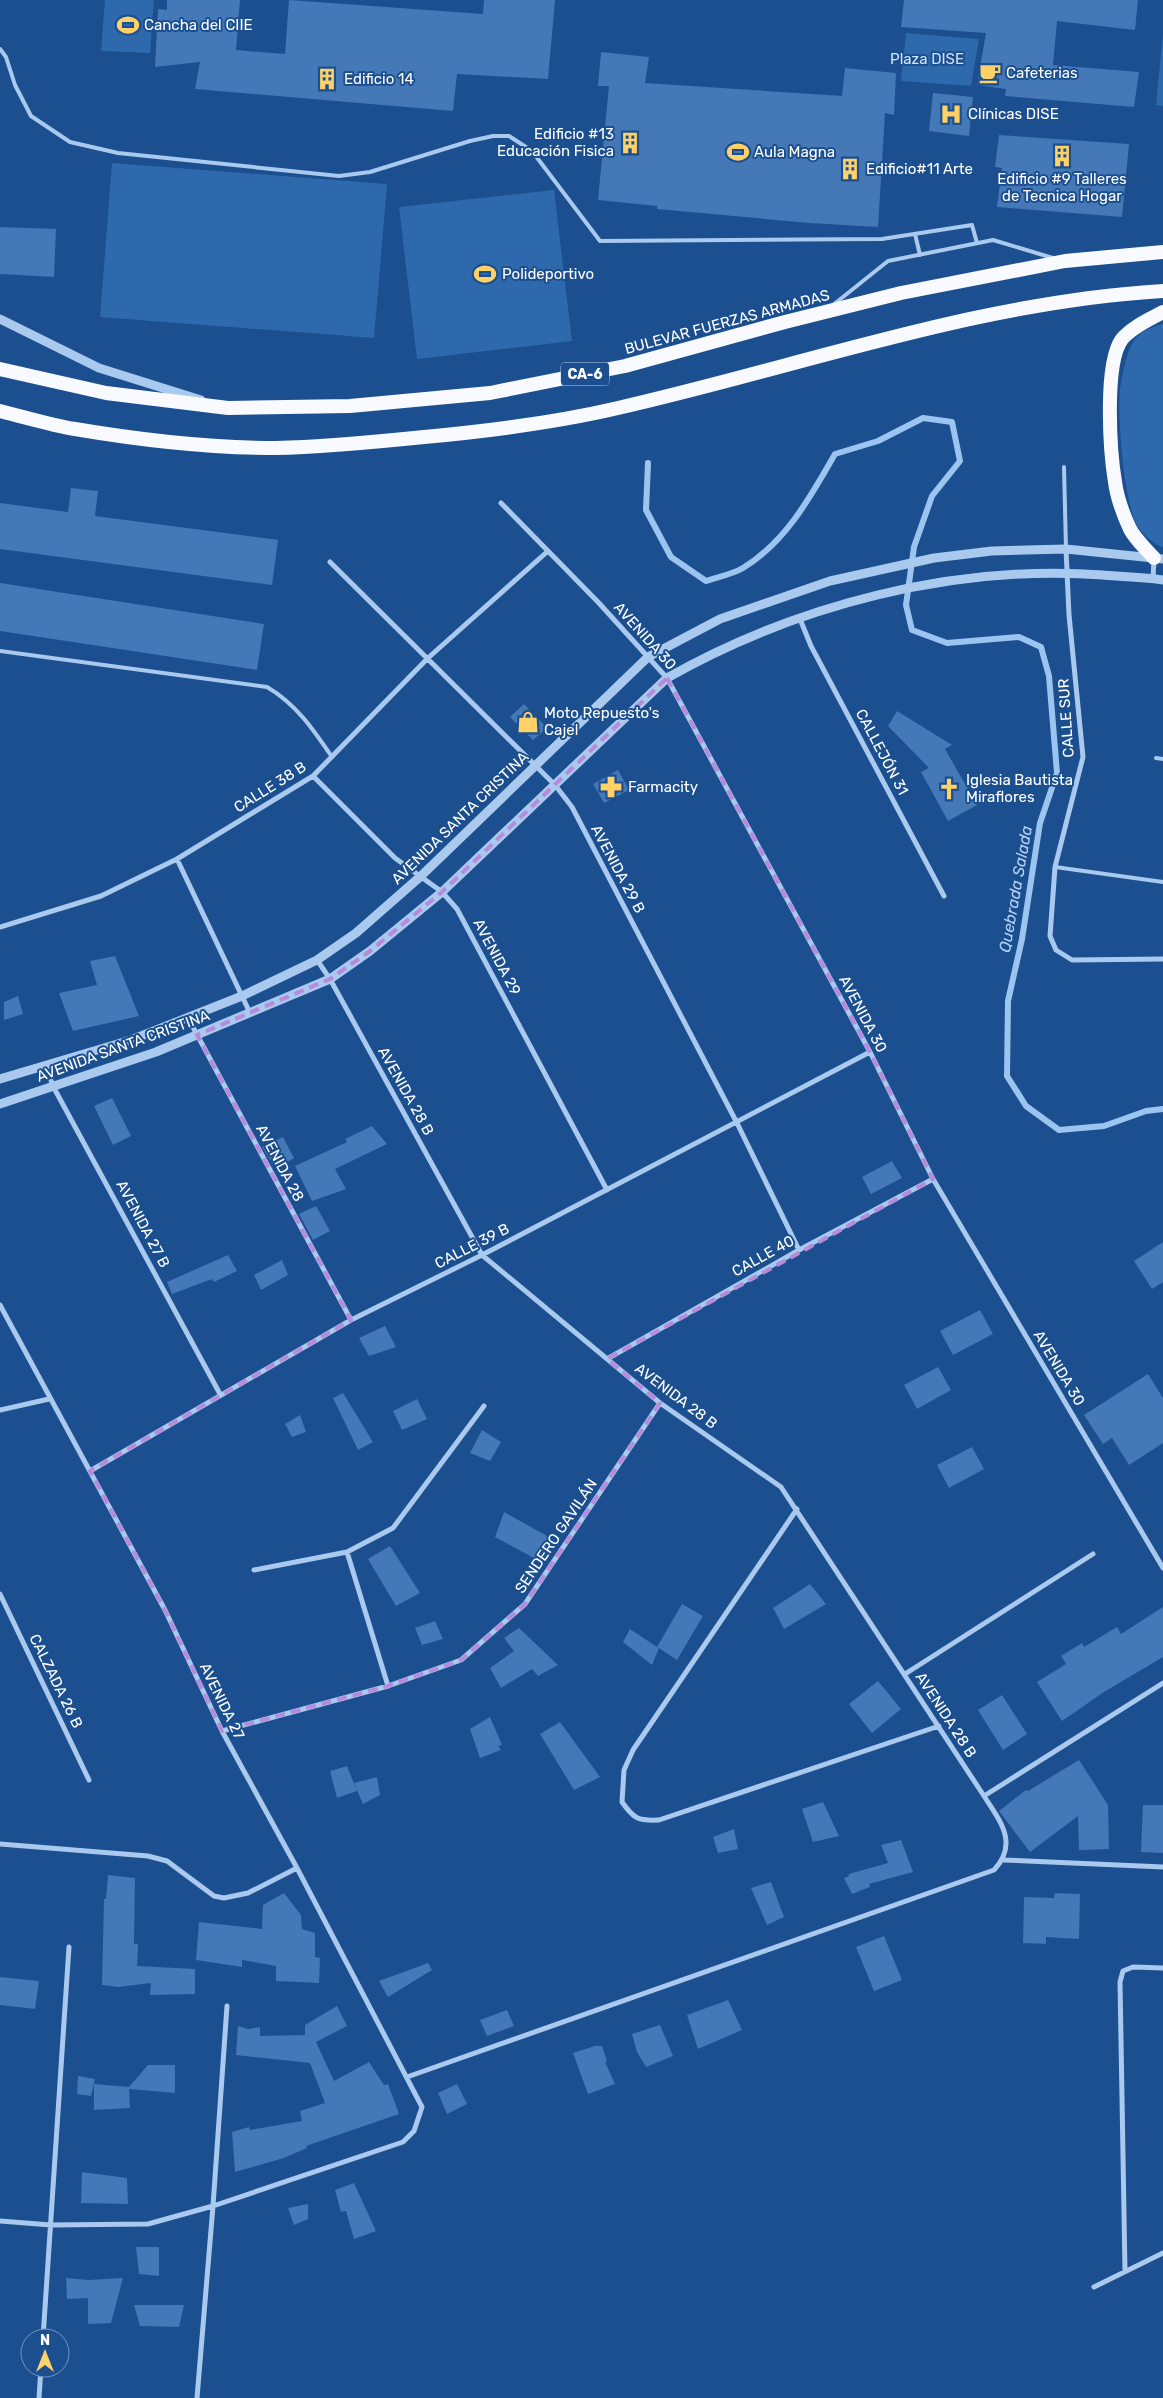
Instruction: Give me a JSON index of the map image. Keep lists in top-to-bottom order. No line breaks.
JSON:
{"streets":{"highway":["BULEVAR FUERZAS ARMADAS","CA-6"],"street":["AVENIDA 30","CALLE SUR","CALLEJÓN 31","CALLE 38 B","AVENIDA SANTA CRISTINA","AVENIDA 29 B","AVENIDA 29","AVENIDA 28 B","AVENIDA 28","AVENIDA 27 B","CALLE 39 B","CALLE 40","SENDERO GAVILÁN","CALZADA 26 B","AVENIDA 27"]},"crossings":[["AVENIDA 30","CALLE 38 B"],["AVENIDA 30","AVENIDA SANTA CRISTINA"],["AVENIDA 30","CALLE 39 B"],["AVENIDA 30","CALLE 40"],["CALLE SUR","AVENIDA SANTA CRISTINA"],["CALLEJÓN 31","AVENIDA SANTA CRISTINA"],["CALLE 38 B","AVENIDA 29 B"],["CALLE 38 B","AVENIDA 29"],["AVENIDA SANTA CRISTINA","AVENIDA 29 B"],["AVENIDA SANTA CRISTINA","AVENIDA 29"],["AVENIDA SANTA CRISTINA","AVENIDA 28 B"],["AVENIDA SANTA CRISTINA","AVENIDA 28"],["AVENIDA SANTA CRISTINA","AVENIDA 27 B"],["AVENIDA 29 B","CALLE 39 B"],["AVENIDA 29 B","CALLE 40"],["AVENIDA 29","CALLE 39 B"],["AVENIDA 28 B","CALLE 39 B"],["AVENIDA 28 B","CALLE 40"],["AVENIDA 28 B","SENDERO GAVILÁN"],["AVENIDA 28","CALLE 39 B"],["AVENIDA 27 B","CALLE 39 B"],["CALLE 39 B","AVENIDA 27"],["SENDERO GAVILÁN","AVENIDA 27"]],"water":["Quebrada Salada"],"parks":["Plaza DISE"],"places":{"sports":["Cancha del CIIE","Aula Magna","Polideportivo"],"cafe":["Cafeterias"],"building":["Edificio 14","Edificio #13 Educación Fisica","Edificio #9 Talleres de Tecnica Hogar","Edificio#11 Arte"],"hospital":["Clínicas DISE"],"shop":["Moto Repuesto's Cajel"],"pharmacy":["Farmacity"],"church":["Iglesia Bautista Miraflores"]},"north":"top"}
